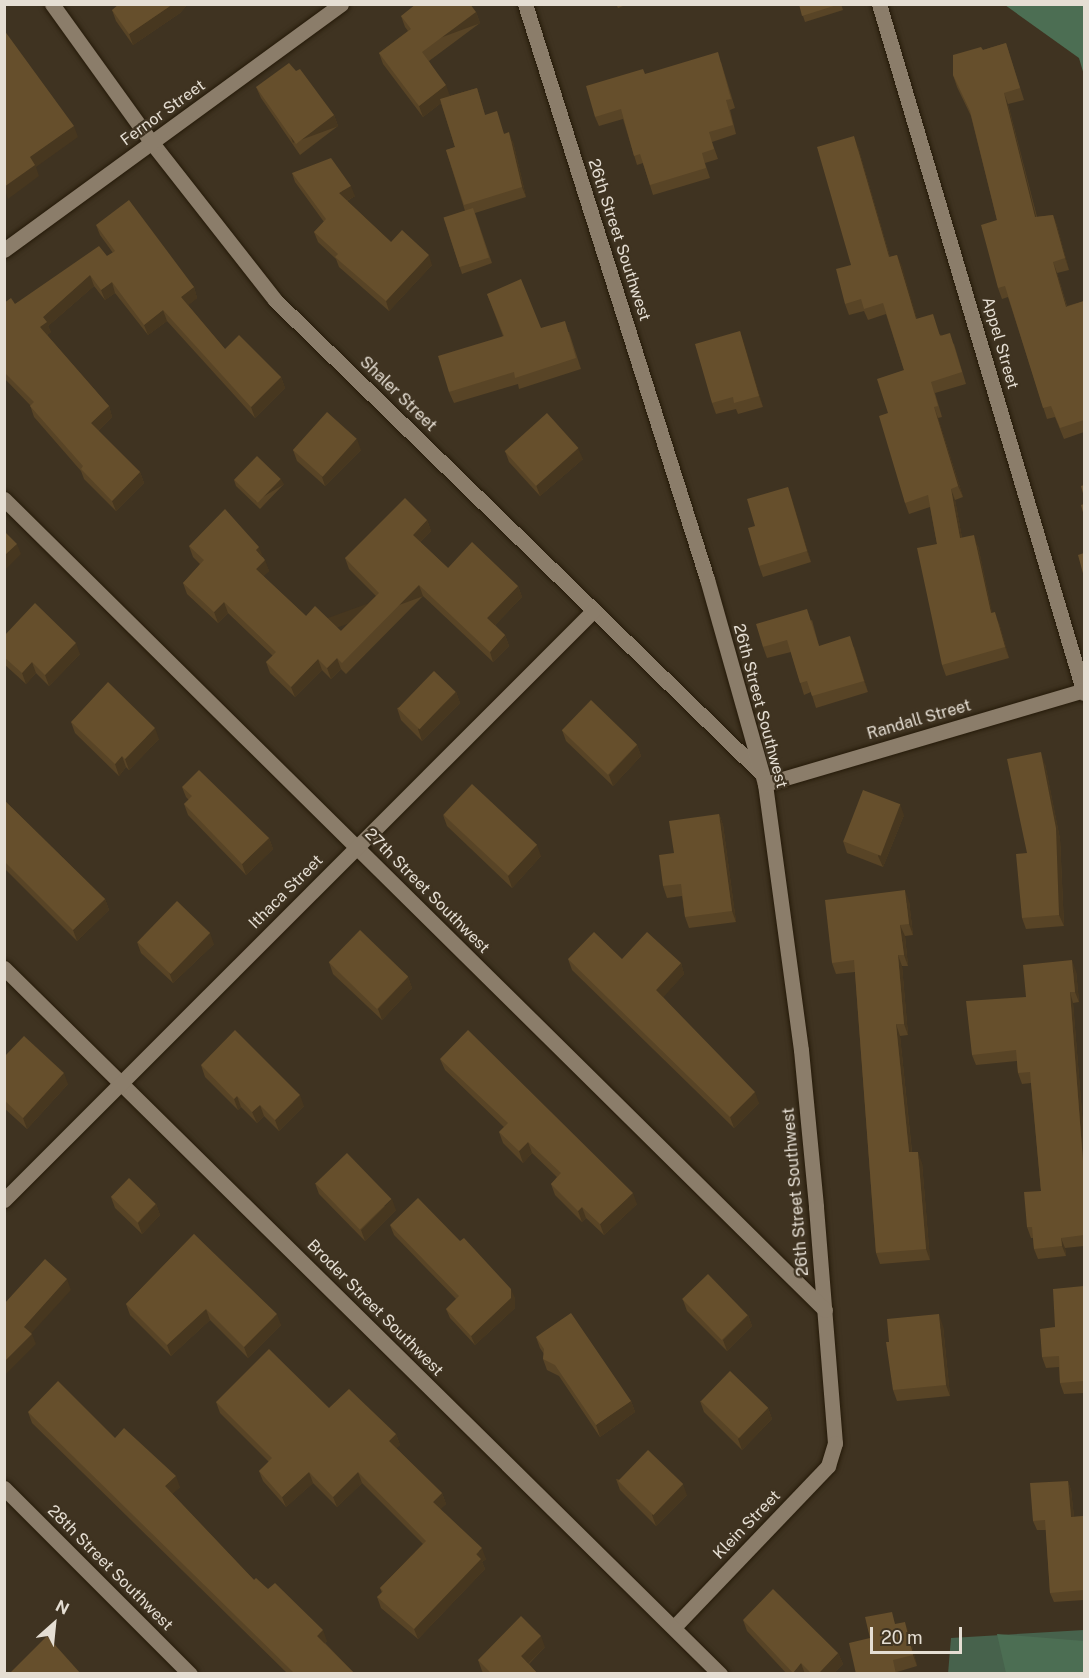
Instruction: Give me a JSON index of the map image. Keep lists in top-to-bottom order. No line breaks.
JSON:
{"streets":{"street":["Fernor Street","26th Street Southwest","Appel Street","Shaler Street","Randall Street","27th Street Southwest","Ithaca Street","Broder Street Southwest","Klein Street","28th Street Southwest"]},"crossings":[["Fernor Street","Shaler Street"],["26th Street Southwest","Shaler Street"],["26th Street Southwest","Randall Street"],["26th Street Southwest","27th Street Southwest"],["26th Street Southwest","Klein Street"],["Appel Street","Randall Street"],["Shaler Street","Randall Street"],["Shaler Street","Ithaca Street"],["27th Street Southwest","Ithaca Street"],["Ithaca Street","Broder Street Southwest"],["Broder Street Southwest","Klein Street"]],"scale_bar":"20 m","north":"top right"}
